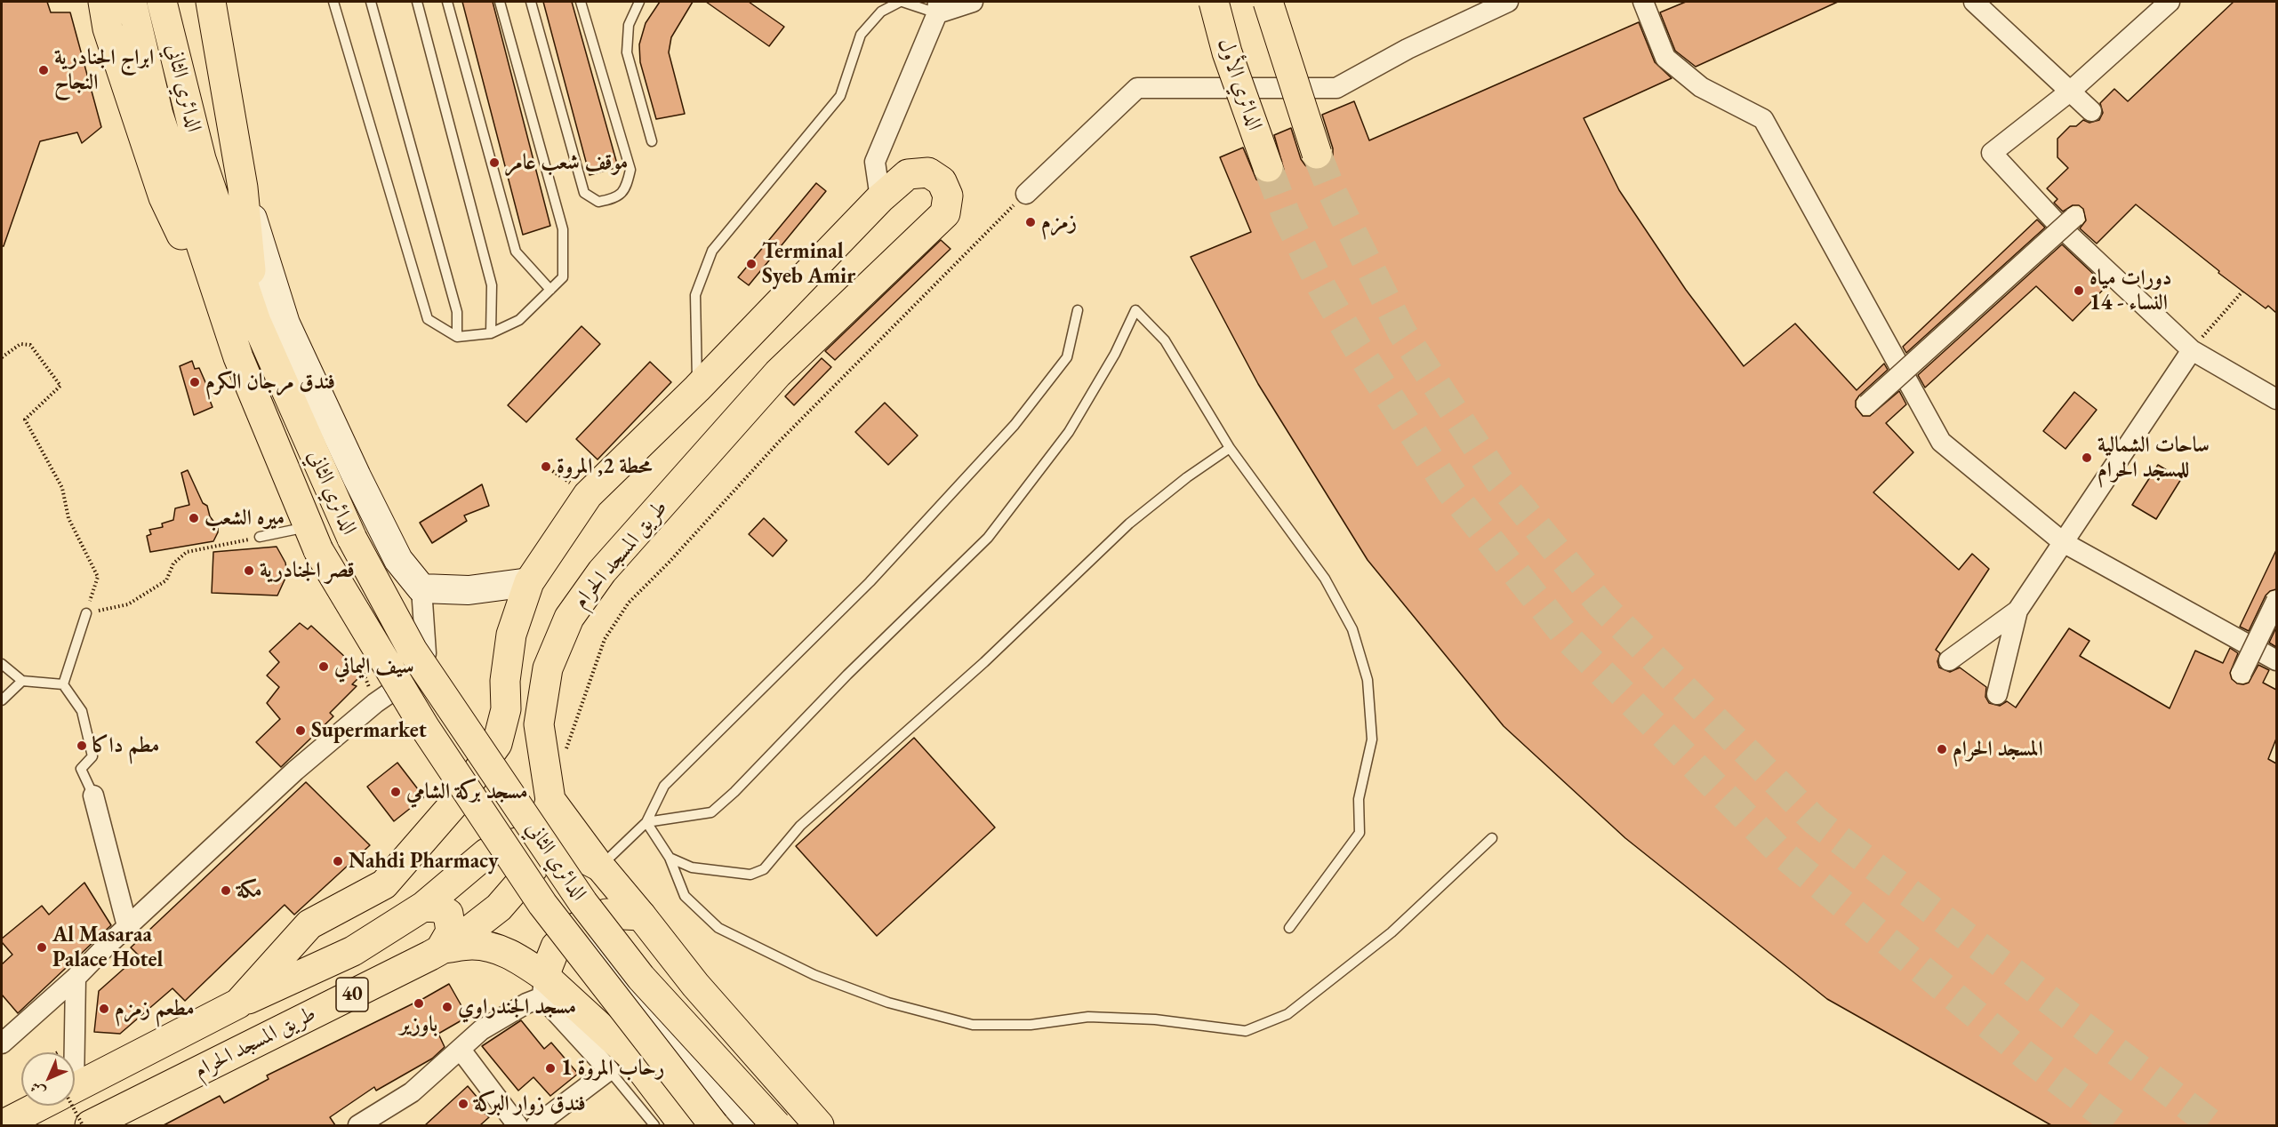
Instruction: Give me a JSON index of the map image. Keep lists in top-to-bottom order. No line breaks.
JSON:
{"streets":{"main road":["الدائري الأول","الدائري الثاني","طريق المسجد الحرام","40"]},"places":["ابراج الجنادرية النجاح","موقف شعب عامر","زمزم","Terminal Syeb Amir","دورات مياه النساء - 14","فندق مرجان الكرم","ساحات الشمالية للمسجد الحرام","محطة 2, المروة","ميره الشعب","قصر الجنادرية","سيف اليماني","Supermarket","مطم داكا","المسجد الحرام","مسجد بركة الشامي","Nahdi Pharmacy","مكة","Al Masaraa Palace Hotel","باوزير","مسجد الجندراوي","مطعم زمزم","رحاب المروة 1","فندق زوار البركة"],"north":"bottom left"}
